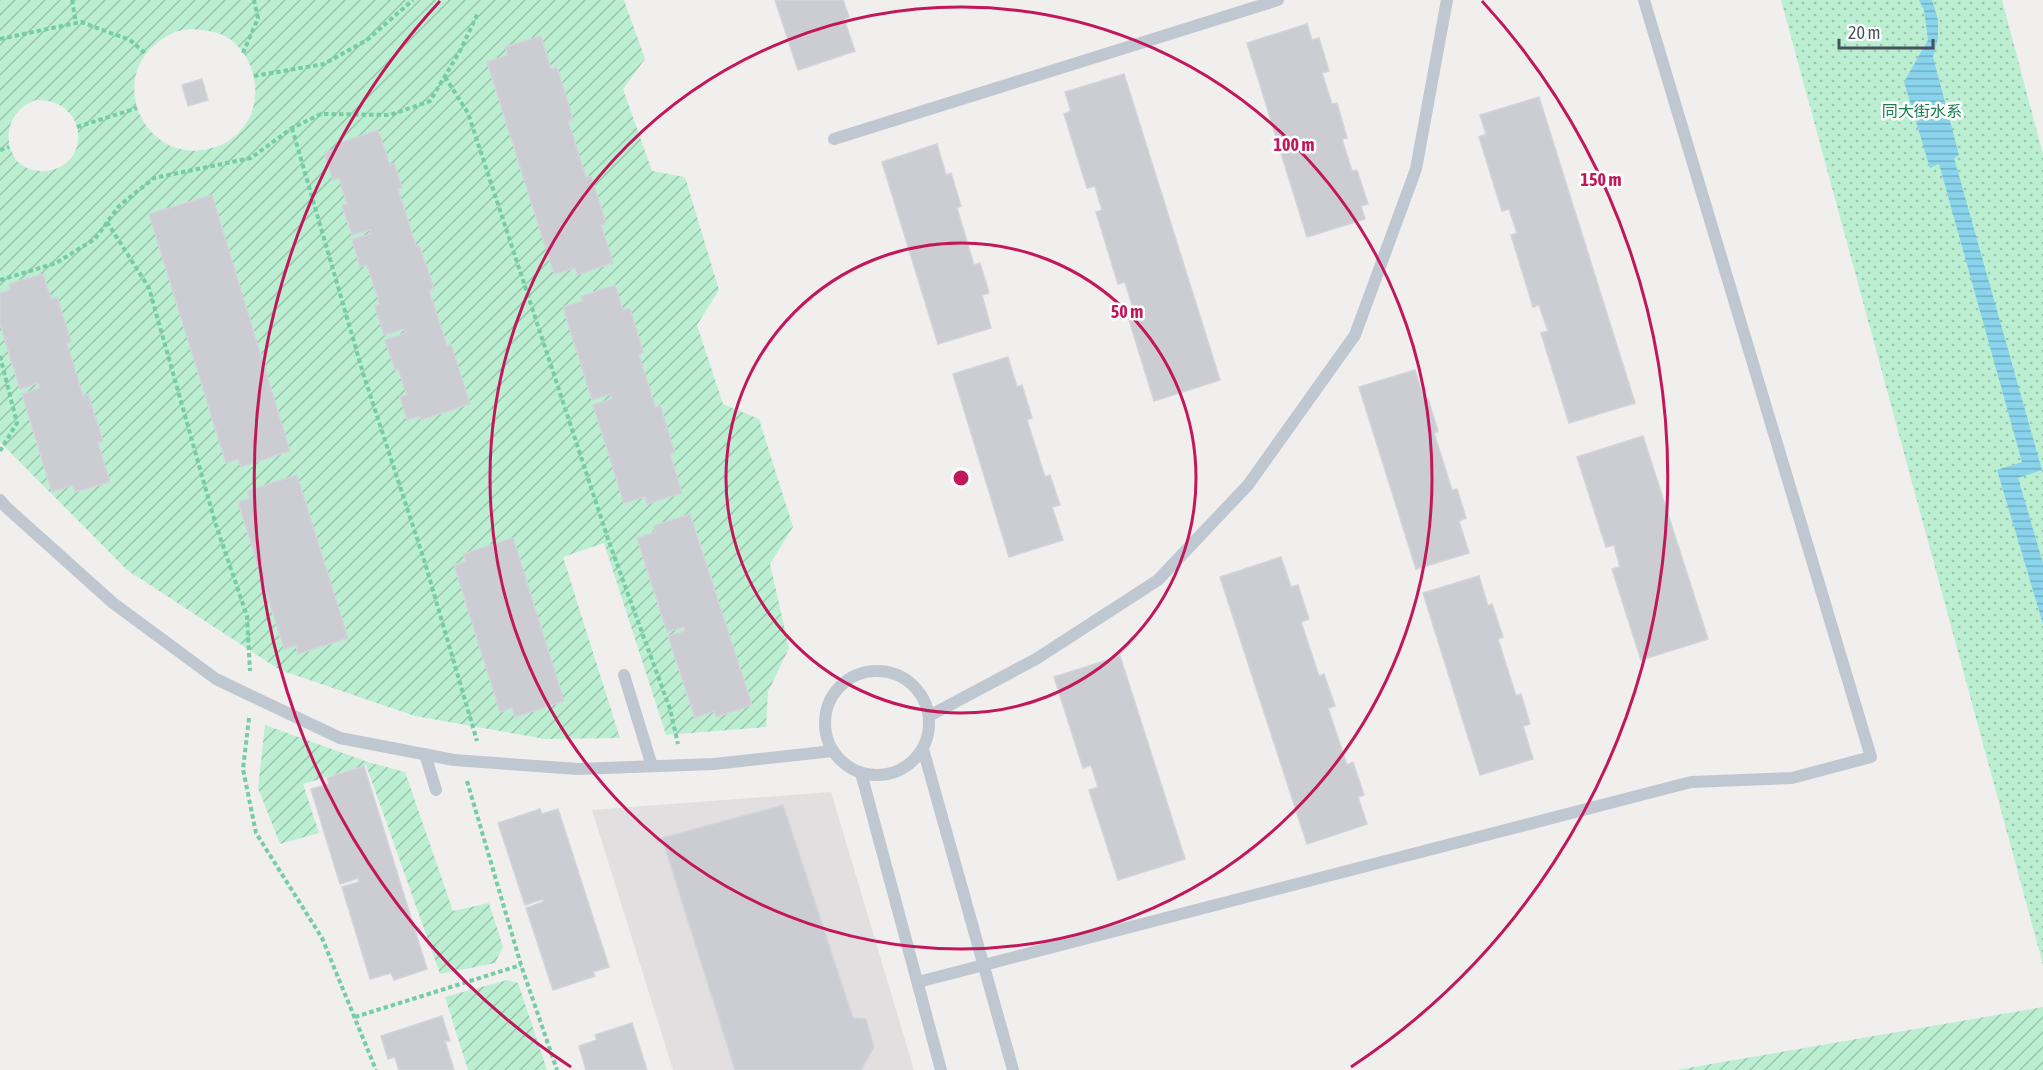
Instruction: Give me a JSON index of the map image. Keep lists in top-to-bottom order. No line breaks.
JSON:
{"parks":["同大街水系"],"scale_bar":"20 m","rings":["100 m","150 m","50 m"]}
